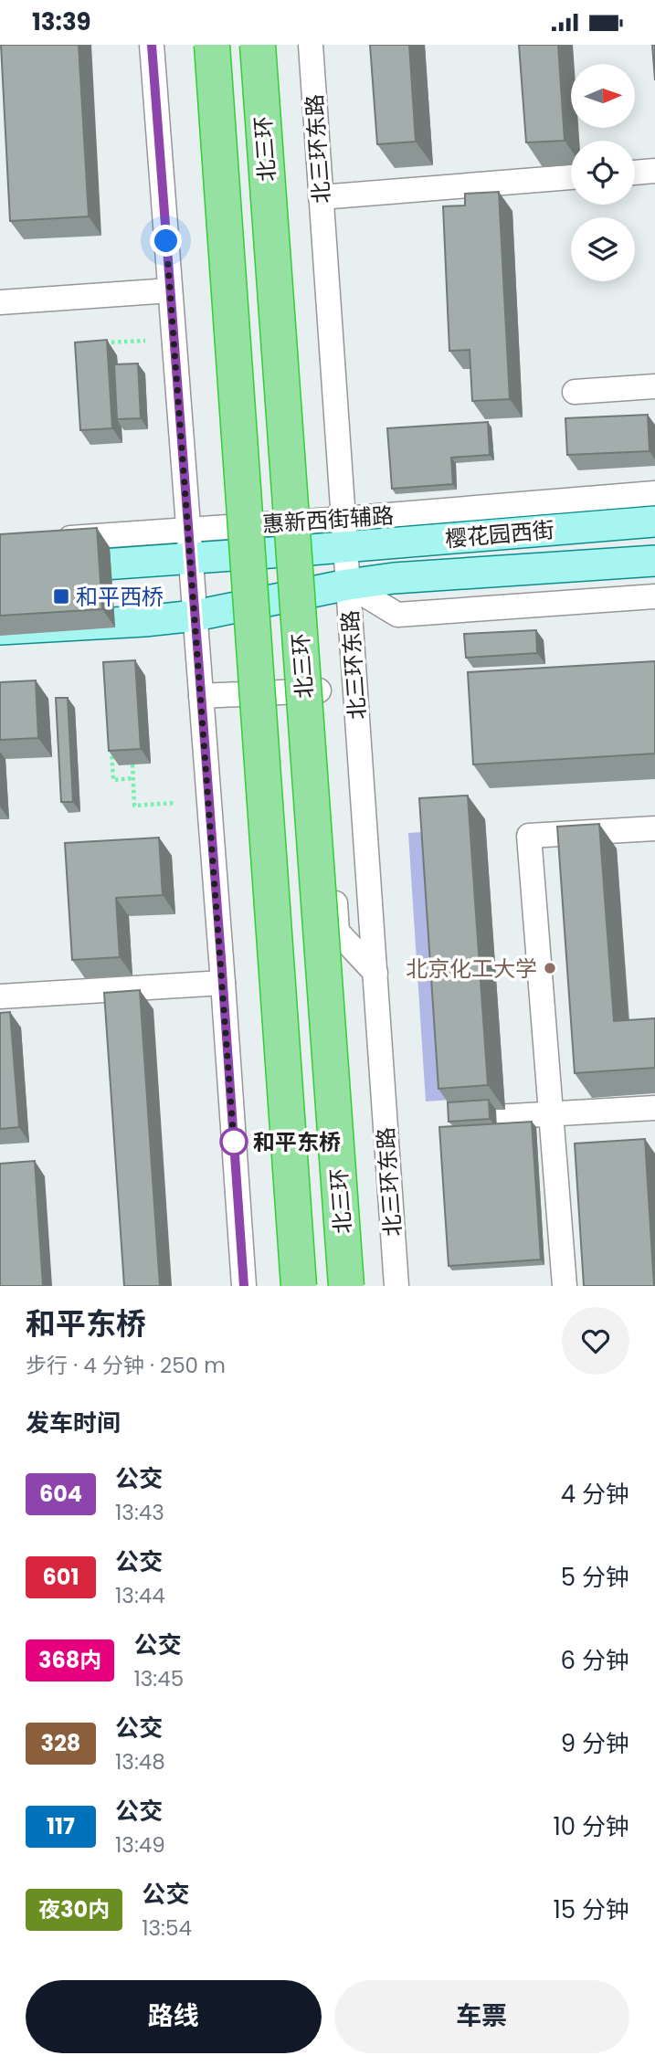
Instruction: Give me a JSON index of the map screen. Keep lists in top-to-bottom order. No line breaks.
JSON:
{"streets":{"highway":["北三环"],"main road":["樱花园西街"],"street":["北三环东路","惠新西街辅路"]},"crossings":[["北三环东路","惠新西街辅路"],["北三环东路","樱花园西街"],["惠新西街辅路","樱花园西街"]],"places":{"transit":["和平西桥"],"other":["北京化工大学","和平东桥"]},"lines":["bus line 604"],"north":"right","page":{"status":"13:39","heading":[["和平东桥","步行 · 4 分钟 · 250 m"],"发车时间"],"list":[{"mark":"604","name":"公交","note":"13:43","value":"4 分钟"},{"mark":"601","name":"公交","note":"13:44","value":"5 分钟"},{"mark":"368内","name":"公交","note":"13:45","value":"6 分钟"},{"mark":"328","name":"公交","note":"13:48","value":"9 分钟"},{"mark":"117","name":"公交","note":"13:49","value":"10 分钟"},{"mark":"夜30内","name":"公交","note":"13:54","value":"15 分钟"}],"buttons":["路线","车票"]}}
